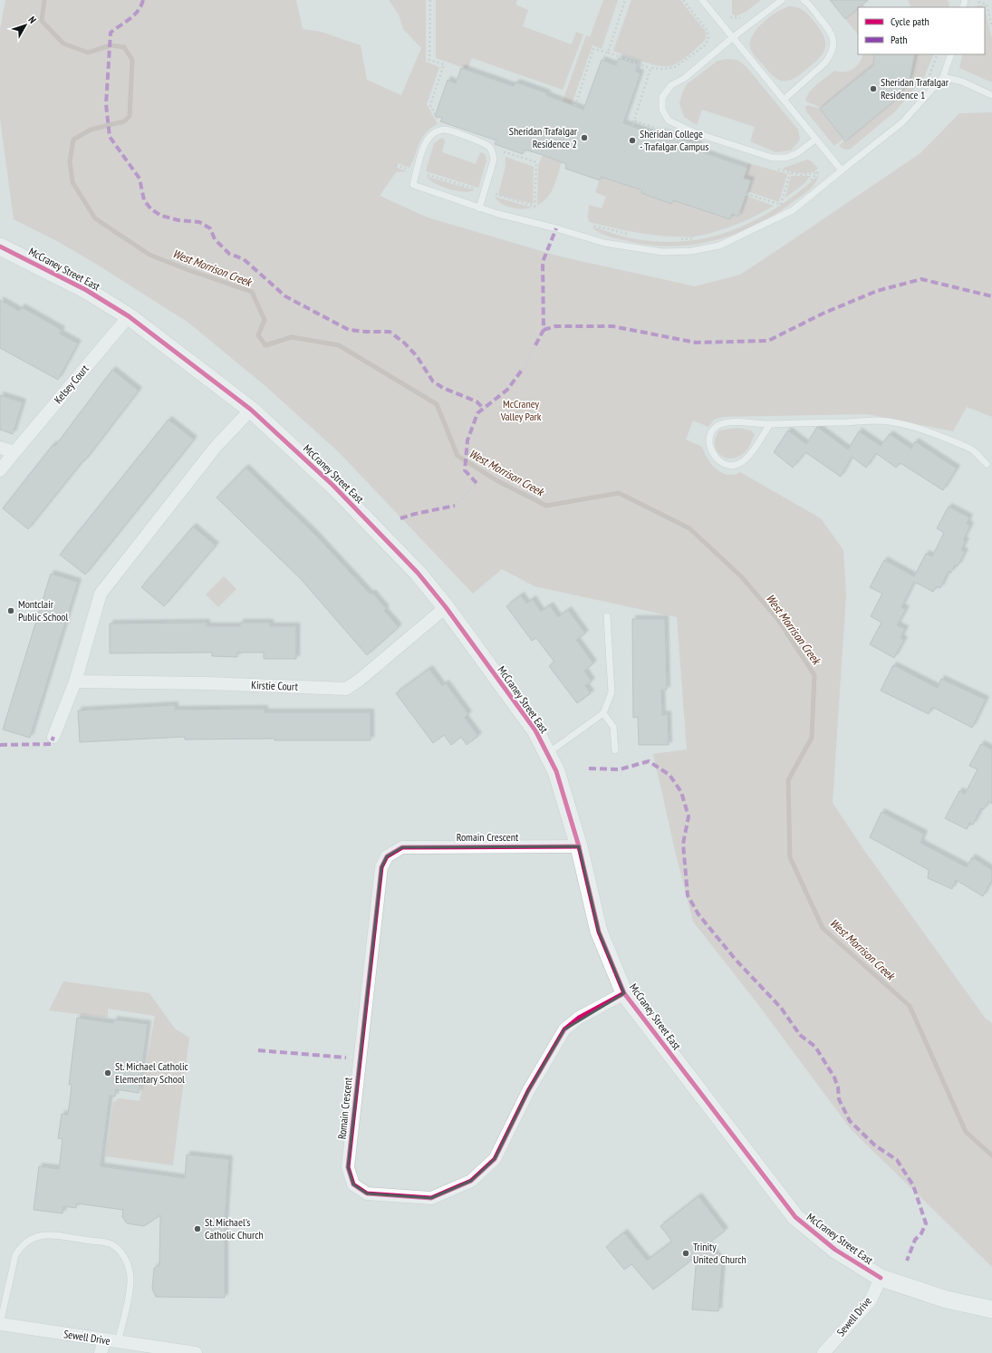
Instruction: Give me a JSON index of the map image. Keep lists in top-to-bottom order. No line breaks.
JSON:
{"streets":{"street":["McCraney Street East","Kelsey Court","Kirstie Court","Romain Crescent","Sewell Drive"]},"crossings":[["McCraney Street East","Kelsey Court"],["McCraney Street East","Kirstie Court"],["McCraney Street East","Romain Crescent"],["McCraney Street East","Sewell Drive"]],"water":["West Morrison Creek"],"parks":["McCraney Valley Park"],"places":["Sheridan Trafalgar Residence 1","Sheridan Trafalgar Residence 2","Sheridan College - Trafalgar Campus","Montclair Public School","St. Michael Catholic Elementary School","St. Michael's Catholic Church","Trinity United Church"],"legend":["Cycle path","Path"],"north":"top right"}
